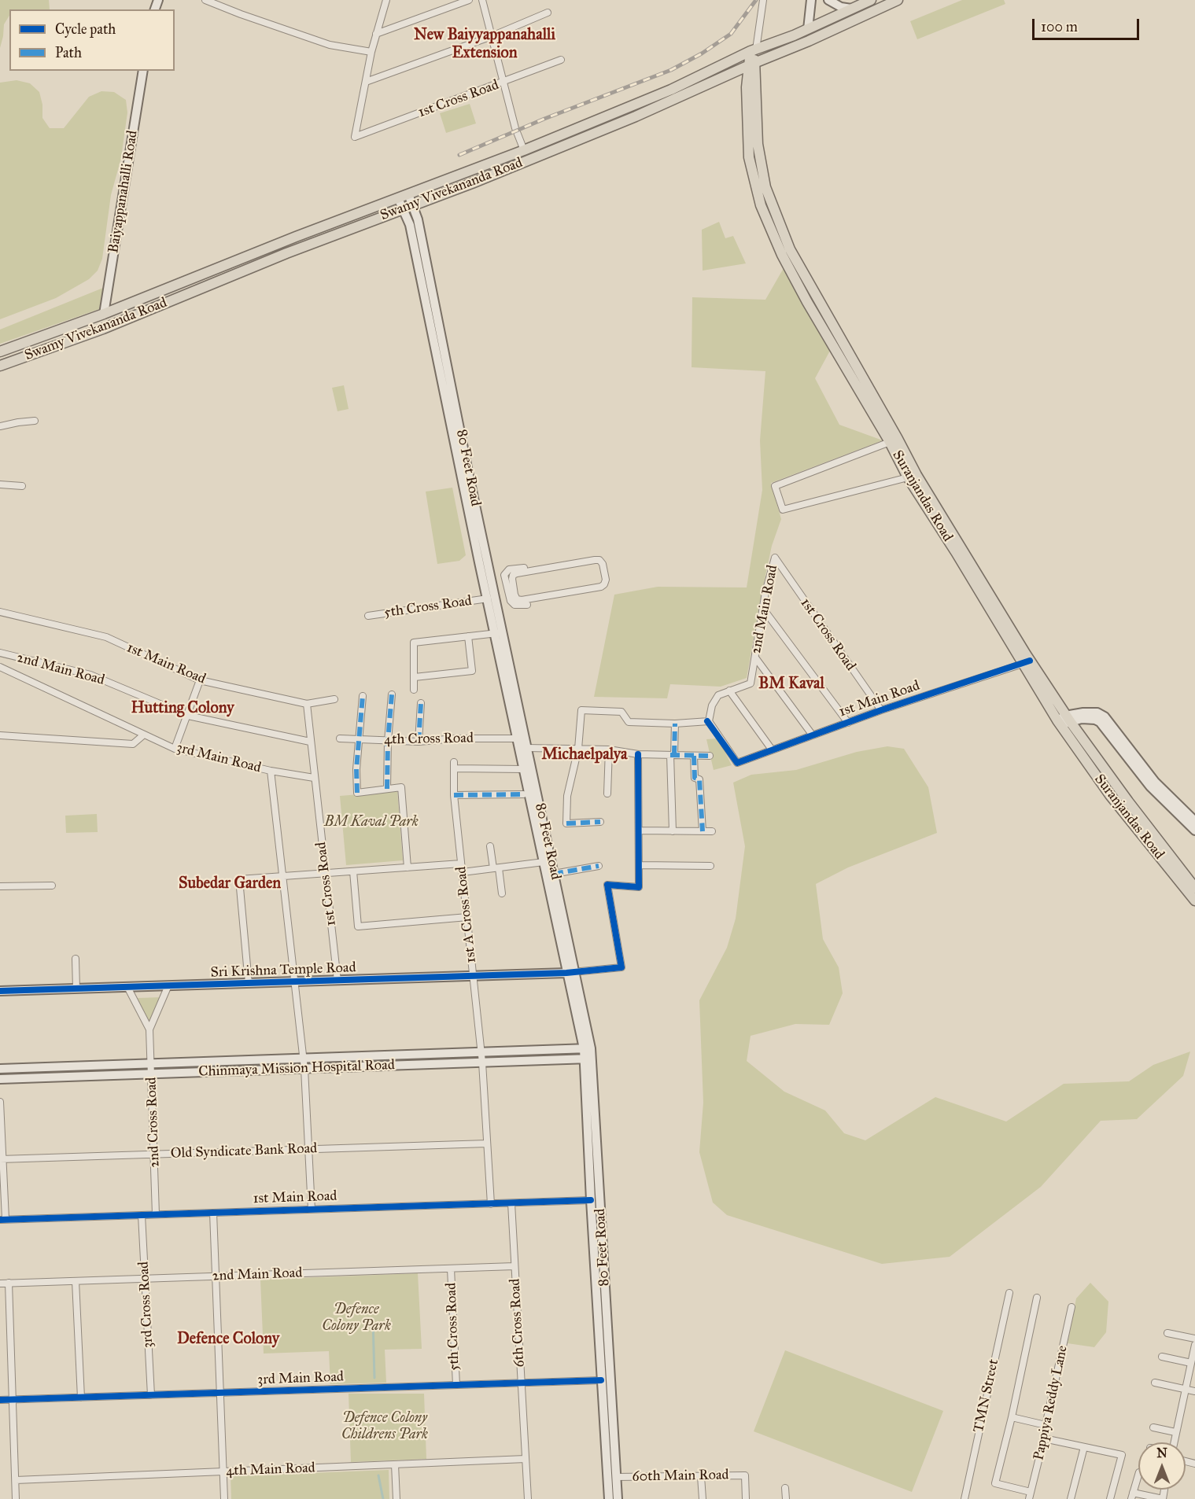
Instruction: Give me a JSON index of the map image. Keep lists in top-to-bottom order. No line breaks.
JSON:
{"streets":{"main road":["Swamy Vivekananda Road","Baiyappanahalli Road","80 Feet Road","Suranjandas Road","Sri Krishna Temple Road","Chinmaya Mission Hospital Road"],"street":["1st Cross Road","5th Cross Road","2nd Main Road","1st Main Road","4th Cross Road","3rd Main Road","1st A Cross Road","2nd Cross Road","Old Syndicate Bank Road","3rd Cross Road","6th Cross Road","TMN Street","Pappiya Reddy Lane","4th Main Road","60th Main Road"]},"crossings":[["1st Cross Road","2nd Main Road"],["1st Cross Road","1st Main Road"],["1st Cross Road","3rd Main Road"],["1st Cross Road","Sri Krishna Temple Road"],["Swamy Vivekananda Road","Baiyappanahalli Road"],["Swamy Vivekananda Road","80 Feet Road"],["Swamy Vivekananda Road","Suranjandas Road"],["80 Feet Road","5th Cross Road"],["80 Feet Road","1st Main Road"],["80 Feet Road","4th Cross Road"],["80 Feet Road","3rd Main Road"],["80 Feet Road","1st A Cross Road"],["80 Feet Road","Sri Krishna Temple Road"],["80 Feet Road","Chinmaya Mission Hospital Road"],["80 Feet Road","60th Main Road"],["Suranjandas Road","1st Main Road"],["5th Cross Road","2nd Main Road"],["5th Cross Road","3rd Main Road"],["2nd Main Road","1st Main Road"],["2nd Main Road","3rd Cross Road"],["2nd Main Road","6th Cross Road"],["1st Main Road","2nd Cross Road"],["1st Main Road","3rd Cross Road"],["1st Main Road","6th Cross Road"],["3rd Main Road","3rd Cross Road"],["3rd Main Road","6th Cross Road"],["1st A Cross Road","Sri Krishna Temple Road"],["1st A Cross Road","Chinmaya Mission Hospital Road"],["Sri Krishna Temple Road","2nd Cross Road"],["Chinmaya Mission Hospital Road","2nd Cross Road"],["2nd Cross Road","Old Syndicate Bank Road"],["6th Cross Road","4th Main Road"]],"districts":["New Baiyyappanahalli Extension","BM Kaval","Hutting Colony","Michaelpalya","Subedar Garden","Defence Colony"],"parks":["BM Kaval Park","Defence Colony Park","Defence Colony Childrens Park"],"legend":["Cycle path","Path"],"scale_bar":"100 m","north":"top"}
